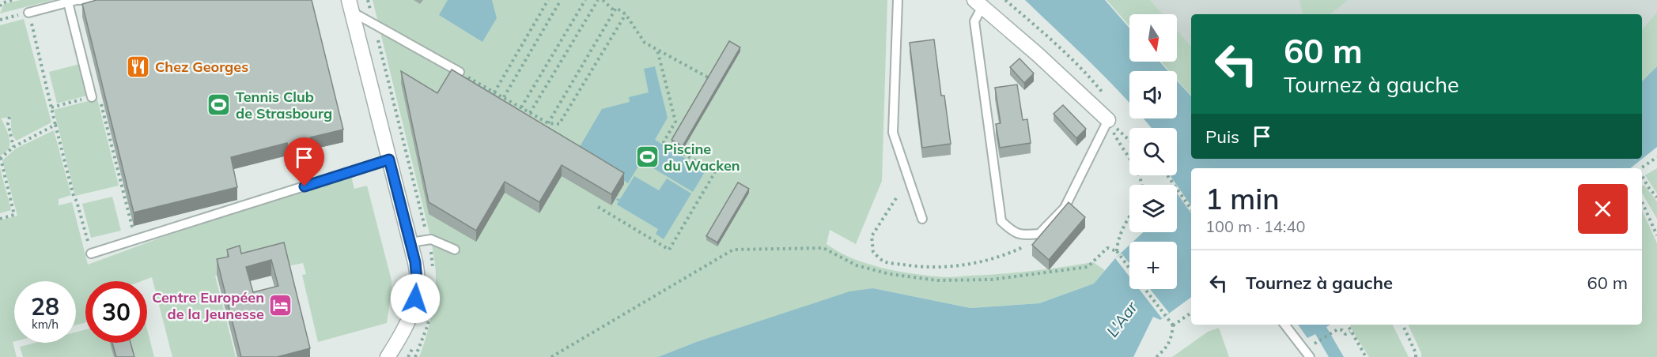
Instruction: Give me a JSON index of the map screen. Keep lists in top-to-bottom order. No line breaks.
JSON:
{"water":["L'Aar"],"places":{"restaurant":["Chez Georges"],"sports":["Tennis Club de Strasbourg","Piscine du Wacken"],"hotel":["Centre Européen de la Jeunesse"]},"north":"bottom","page":{"map_buttons":"+","turn":["60 m","Tournez à gauche"],"then":"Puis","heading":["1 min","100 m · 14:40"],"list":[{"name":"Tournez à gauche","value":"60 m"}],"speed":"28 km/h","limit":"30"}}
